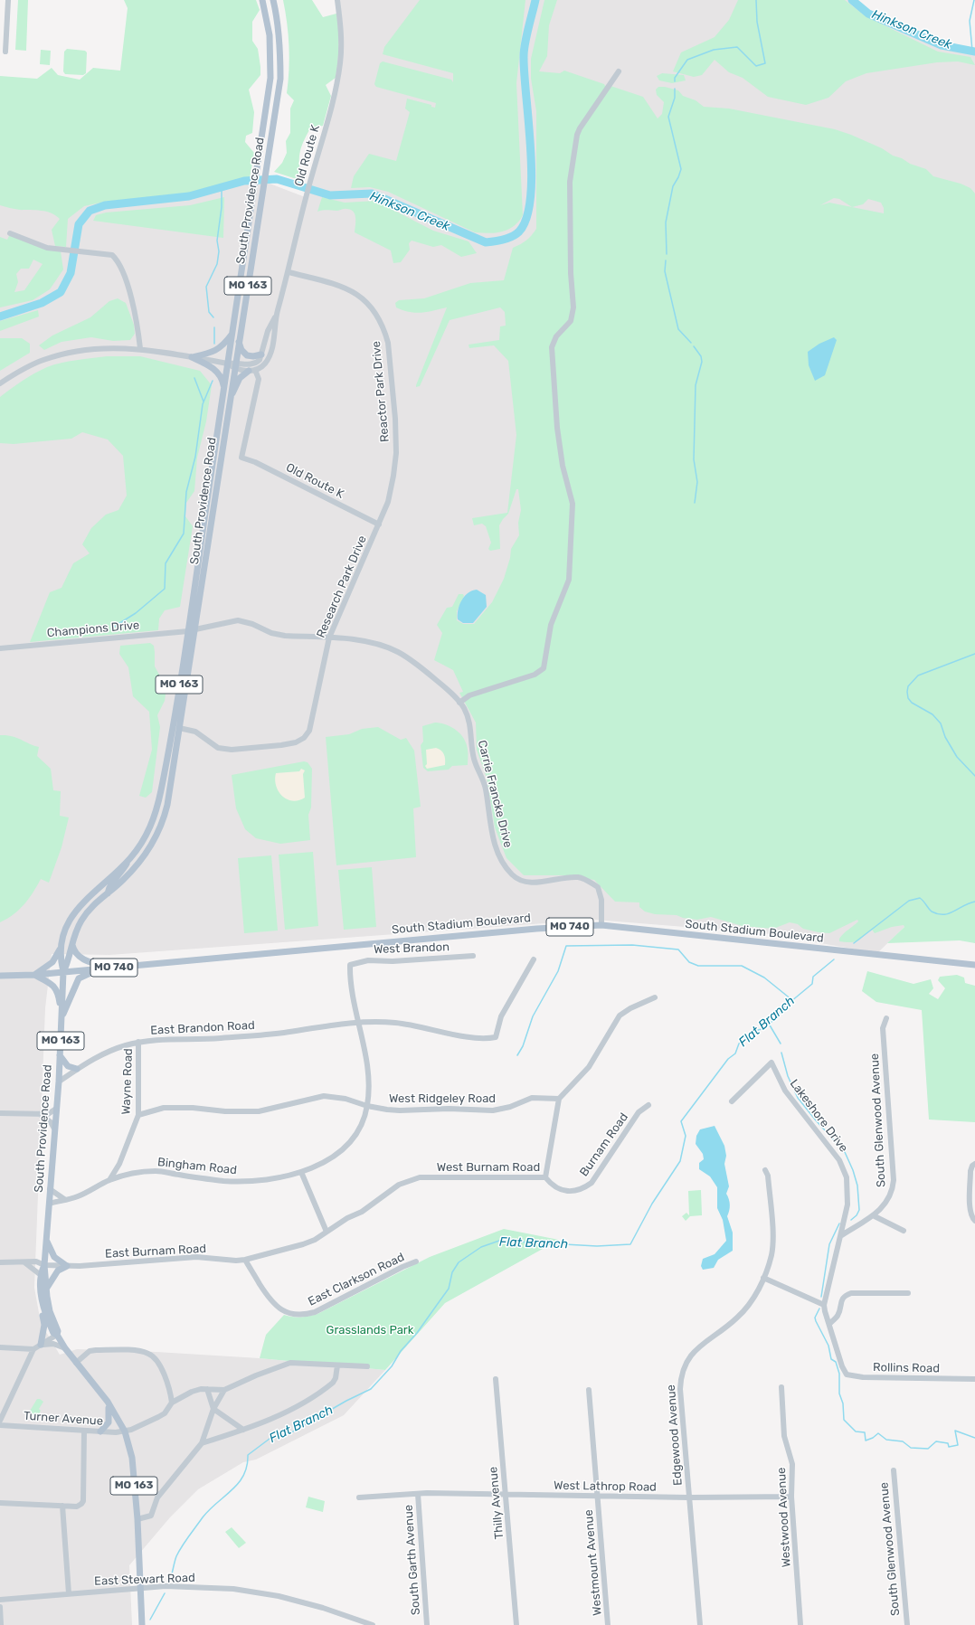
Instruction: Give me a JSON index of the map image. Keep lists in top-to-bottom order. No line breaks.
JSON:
{"streets":{"main road":["South Providence Road","MO 163","South Stadium Boulevard","MO 740"],"street":["Old Route K","Reactor Park Drive","Research Park Drive","Champions Drive","Carrie Francke Drive","West Brandon","East Brandon Road","Wayne Road","West Ridgeley Road","Lakeshore Drive","South Glenwood Avenue","Burnam Road","Bingham Road","West Burnam Road","East Burnam Road","East Clarkson Road","Rollins Road","Turner Avenue","Edgewood Avenue","West Lathrop Road","Thilly Avenue","Westwood Avenue","South Garth Avenue","Westmount Avenue","East Stewart Road"]},"crossings":[["Old Route K","Reactor Park Drive"],["Old Route K","Research Park Drive"],["South Providence Road","Research Park Drive"],["South Providence Road","Champions Drive"],["South Providence Road","Carrie Francke Drive"],["South Providence Road","MO 740"],["South Providence Road","East Brandon Road"],["South Providence Road","Bingham Road"],["South Providence Road","East Burnam Road"],["South Providence Road","Turner Avenue"],["South Providence Road","East Stewart Road"],["Reactor Park Drive","Research Park Drive"],["Research Park Drive","Carrie Francke Drive"],["Carrie Francke Drive","South Stadium Boulevard"],["South Stadium Boulevard","MO 740"],["West Brandon","Bingham Road"],["East Brandon Road","Wayne Road"],["East Brandon Road","Bingham Road"],["Wayne Road","West Ridgeley Road"],["Wayne Road","Bingham Road"],["West Ridgeley Road","Bingham Road"],["Lakeshore Drive","South Glenwood Avenue"],["Burnam Road","West Burnam Road"],["West Burnam Road","East Burnam Road"],["East Burnam Road","East Clarkson Road"],["Edgewood Avenue","West Lathrop Road"],["West Lathrop Road","Thilly Avenue"],["West Lathrop Road","Westwood Avenue"],["West Lathrop Road","South Garth Avenue"],["West Lathrop Road","Westmount Avenue"]],"water":["Hinkson Creek","Flat Branch"],"parks":["Grasslands Park"]}
